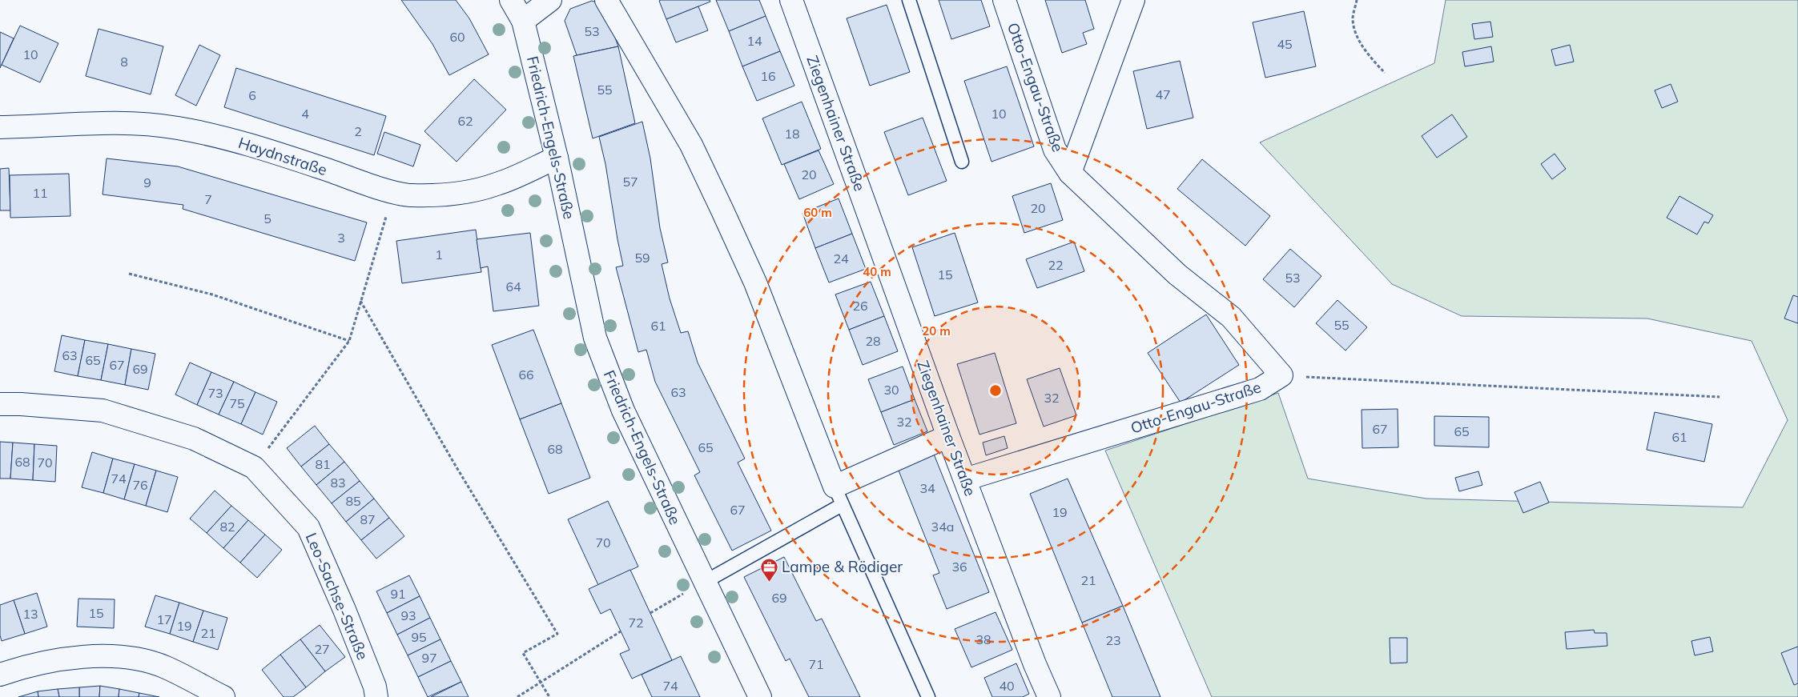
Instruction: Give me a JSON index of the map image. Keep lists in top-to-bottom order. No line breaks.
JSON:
{"streets":{"street":["Otto-Engau-Straße","Ziegenhainer Straße","Friedrich-Engels-Straße","Haydnstraße","Leo-Sachse-Straße"]},"crossings":[["Otto-Engau-Straße","Ziegenhainer Straße"],["Friedrich-Engels-Straße","Haydnstraße"]],"places":{"office":["Lampe & Rödiger"]},"house_numbers":["53","60","14","45","10","8","16","55","47","6","4","10","62","2","18","20","57","9","11","7","20","5","3","1","59","24","22","15","53","64","26","55","61","28","63","65","67","69","66","30","63","73","32","75","32","67","65","61","65","68","68","70","81","74","83","76","34","85","67","19","87","82","34a","70","36","21","91","69","15","13","93","17","72","19","21","95","38","23","27","97","71","74","40"],"rings":["60 m","40 m","20 m"]}
